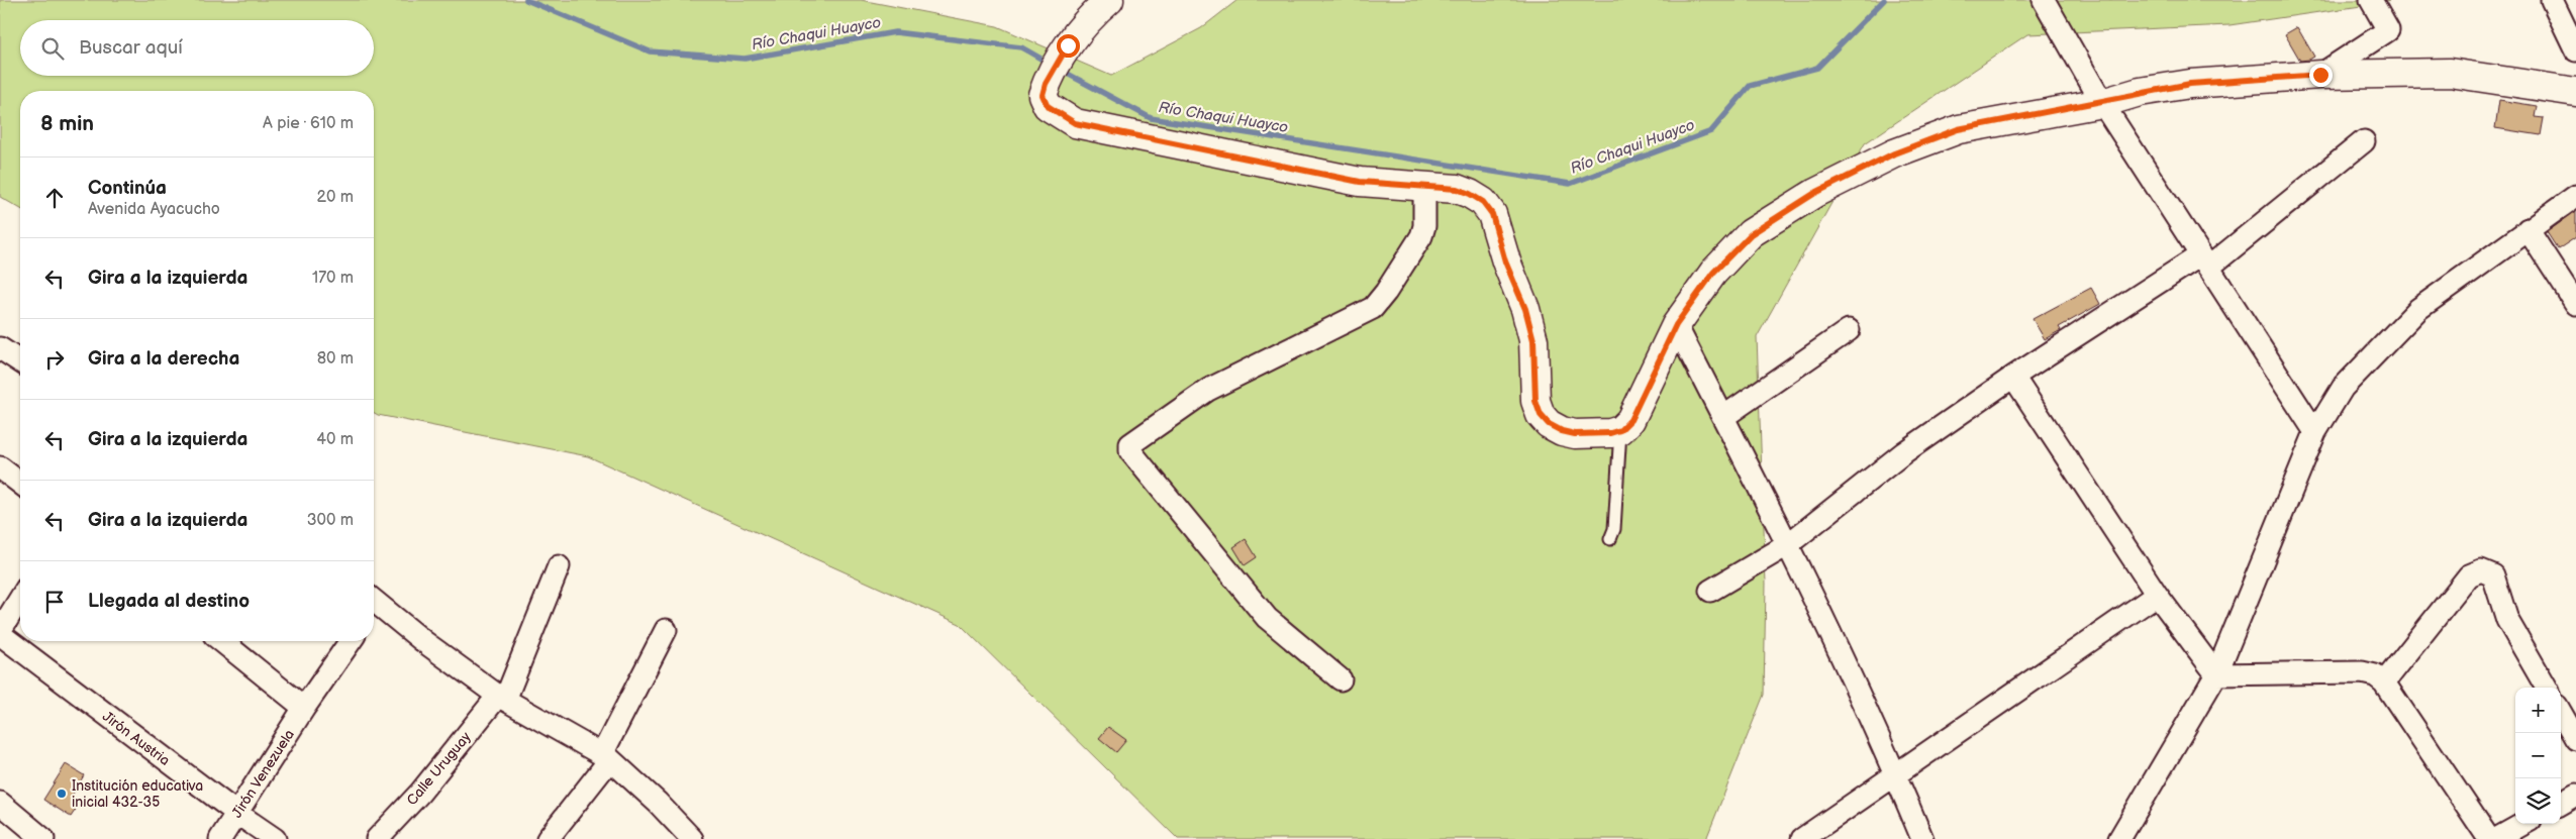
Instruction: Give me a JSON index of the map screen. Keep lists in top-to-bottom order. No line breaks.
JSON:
{"streets":{"street":["Jirón Austria","Calle Uruguay","Jirón Venezuela"]},"crossings":[["Jirón Austria","Jirón Venezuela"]],"water":["Río Chaqui Huayco"],"places":["Institución educativa inicial 432-35"],"page":{"search":"Buscar aquí","heading":["8 min","A pie · 610 m"],"list":[["Continúa","Avenida Ayacucho","20 m"],["Gira a la izquierda","170 m"],["Gira a la derecha","80 m"],["Gira a la izquierda","40 m"],["Gira a la izquierda","300 m"],"Llegada al destino"],"map_buttons":["+","−"]}}
